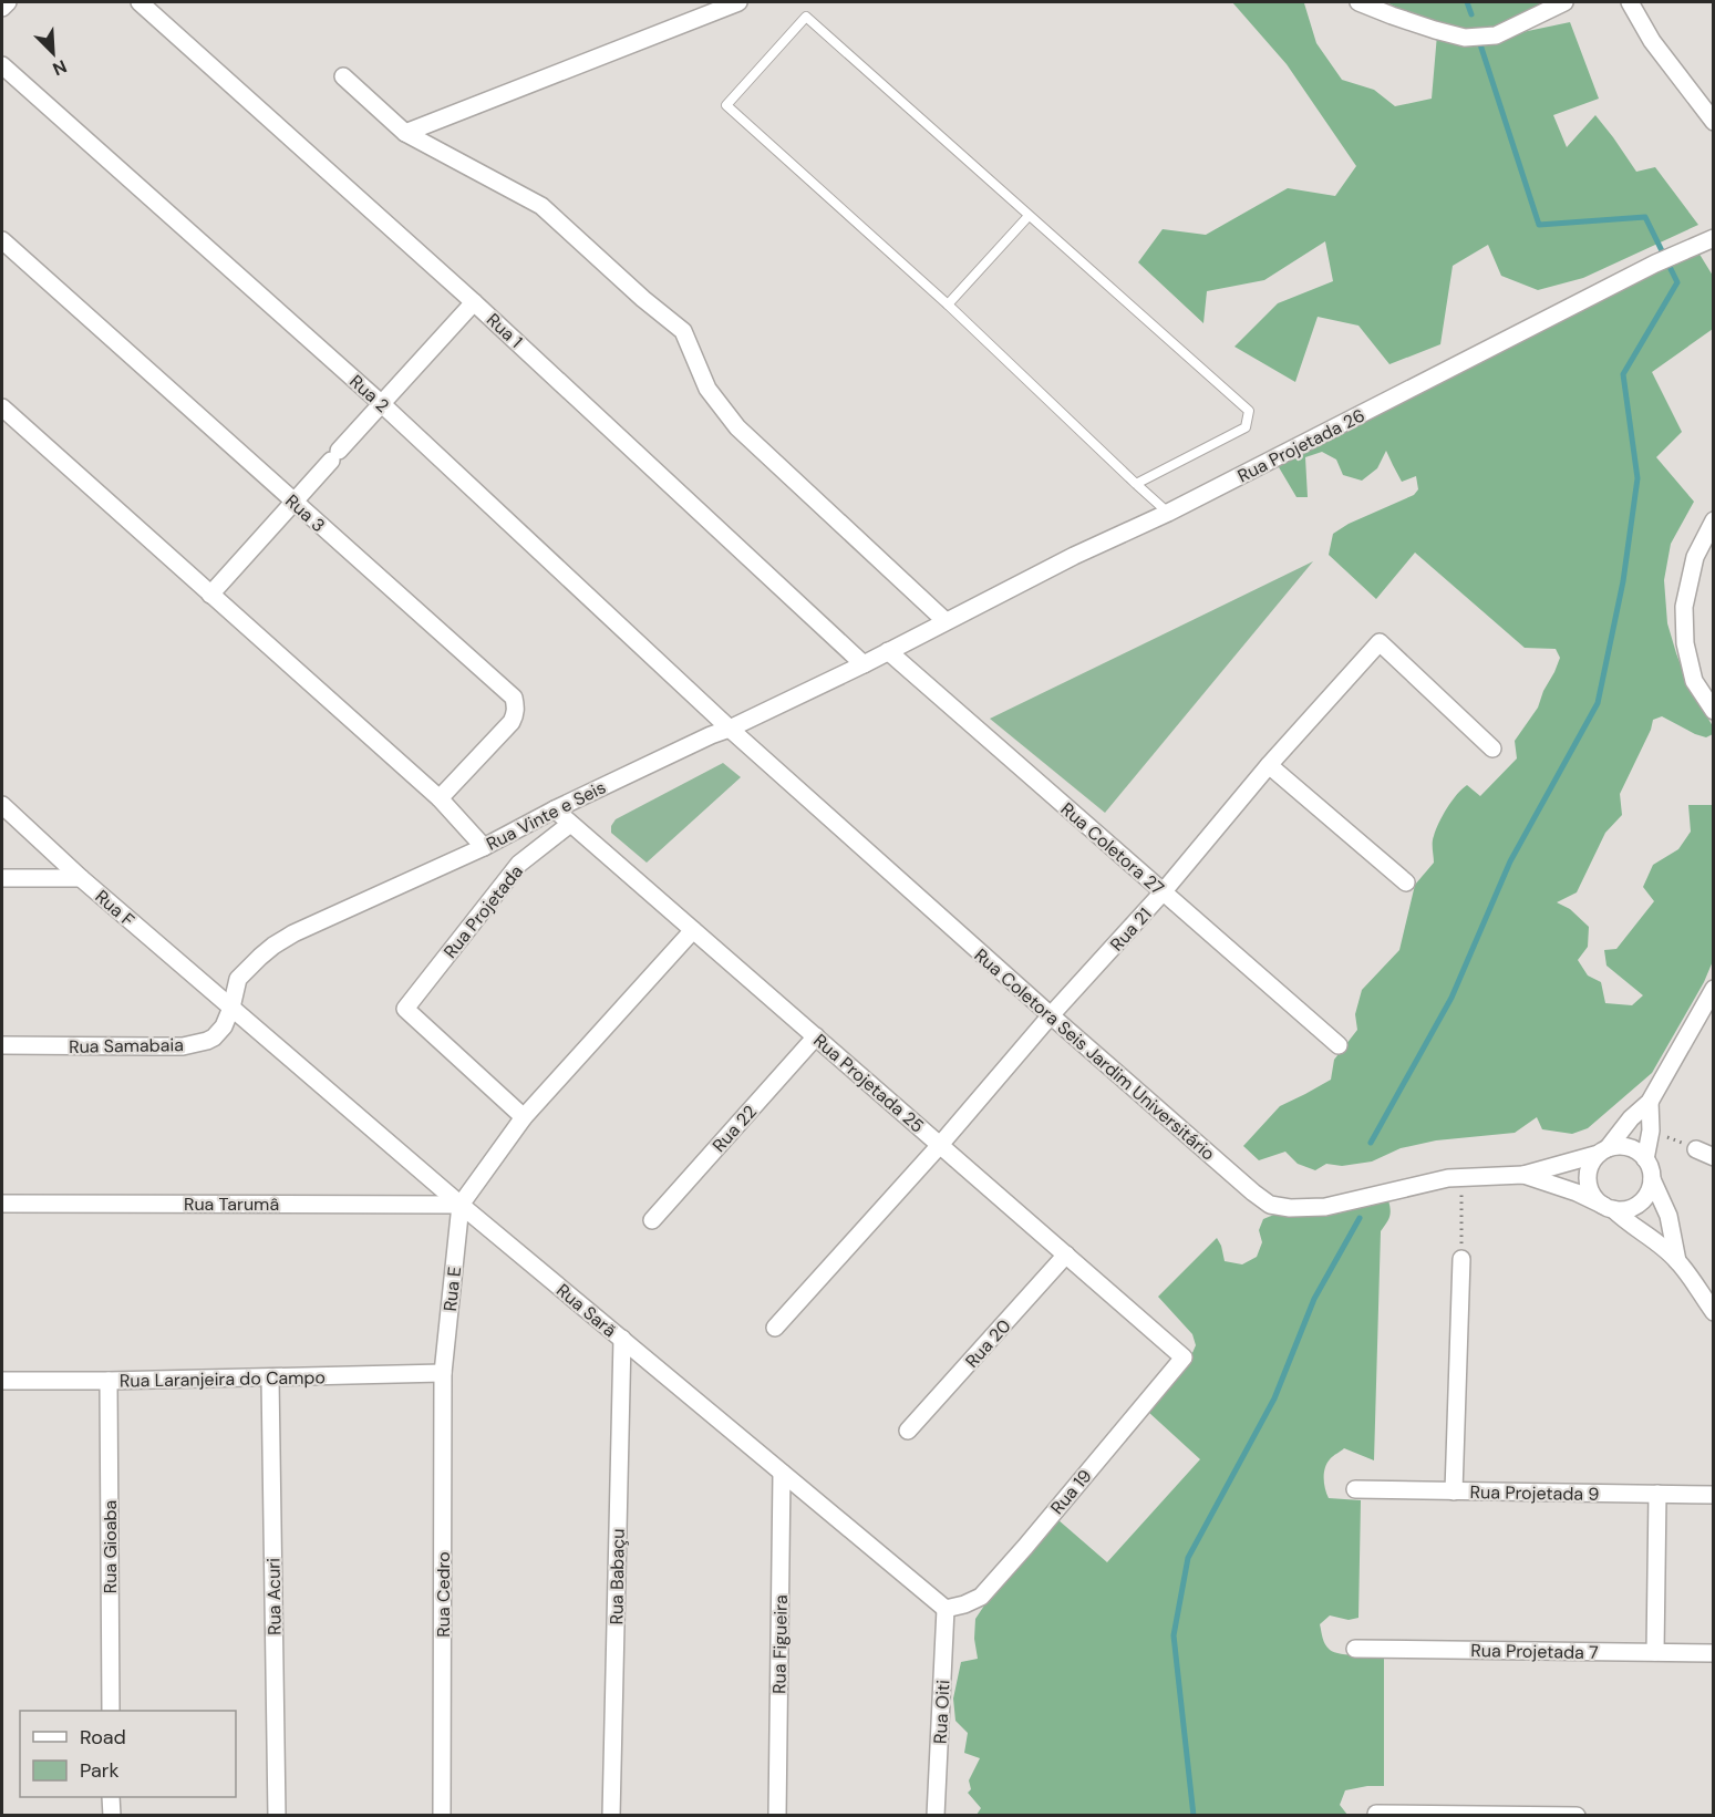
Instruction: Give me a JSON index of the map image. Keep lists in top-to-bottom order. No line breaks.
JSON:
{"streets":{"street":["Rua 1","Rua 2","Rua Projetada 26","Rua 3","Rua Vinte e Seis","Rua Coletora 27","Rua F","Rua Projetada","Rua 21","Rua Samabaia","Rua Coletora Seis Jardim Universitário","Rua Projetada 25","Rua 22","Rua Tarumâ","Rua E","Rua Sarã","Rua 20","Rua Laranjeira do Campo","Rua 19","Rua Projetada 9","Rua Gioaba","Rua Babaçu","Rua Cedro","Rua Acuri","Rua Figueira","Rua Projetada 7","Rua Oiti"]},"crossings":[["Rua 1","Rua Vinte e Seis"],["Rua 2","Rua Vinte e Seis"],["Rua 2","Rua Coletora Seis Jardim Universitário"],["Rua Projetada 26","Rua Vinte e Seis"],["Rua Projetada 26","Rua Coletora 27"],["Rua Vinte e Seis","Rua Coletora 27"],["Rua Vinte e Seis","Rua F"],["Rua Vinte e Seis","Rua Samabaia"],["Rua Vinte e Seis","Rua Coletora Seis Jardim Universitário"],["Rua Vinte e Seis","Rua Projetada 25"],["Rua Vinte e Seis","Rua Sarã"],["Rua Coletora 27","Rua 21"],["Rua F","Rua Samabaia"],["Rua F","Rua Sarã"],["Rua Projetada","Rua Projetada 25"],["Rua 21","Rua Coletora Seis Jardim Universitário"],["Rua 21","Rua Projetada 25"],["Rua Samabaia","Rua Sarã"],["Rua Projetada 25","Rua 22"],["Rua Projetada 25","Rua 20"],["Rua Projetada 25","Rua 19"],["Rua Tarumâ","Rua E"],["Rua Tarumâ","Rua Sarã"],["Rua E","Rua Sarã"],["Rua E","Rua Laranjeira do Campo"],["Rua E","Rua Cedro"],["Rua Sarã","Rua 19"],["Rua Sarã","Rua Babaçu"],["Rua Sarã","Rua Figueira"],["Rua Sarã","Rua Oiti"],["Rua Laranjeira do Campo","Rua Gioaba"],["Rua Laranjeira do Campo","Rua Cedro"],["Rua Laranjeira do Campo","Rua Acuri"],["Rua 19","Rua Oiti"]],"legend":["Road","Park"],"north":"bottom right"}
